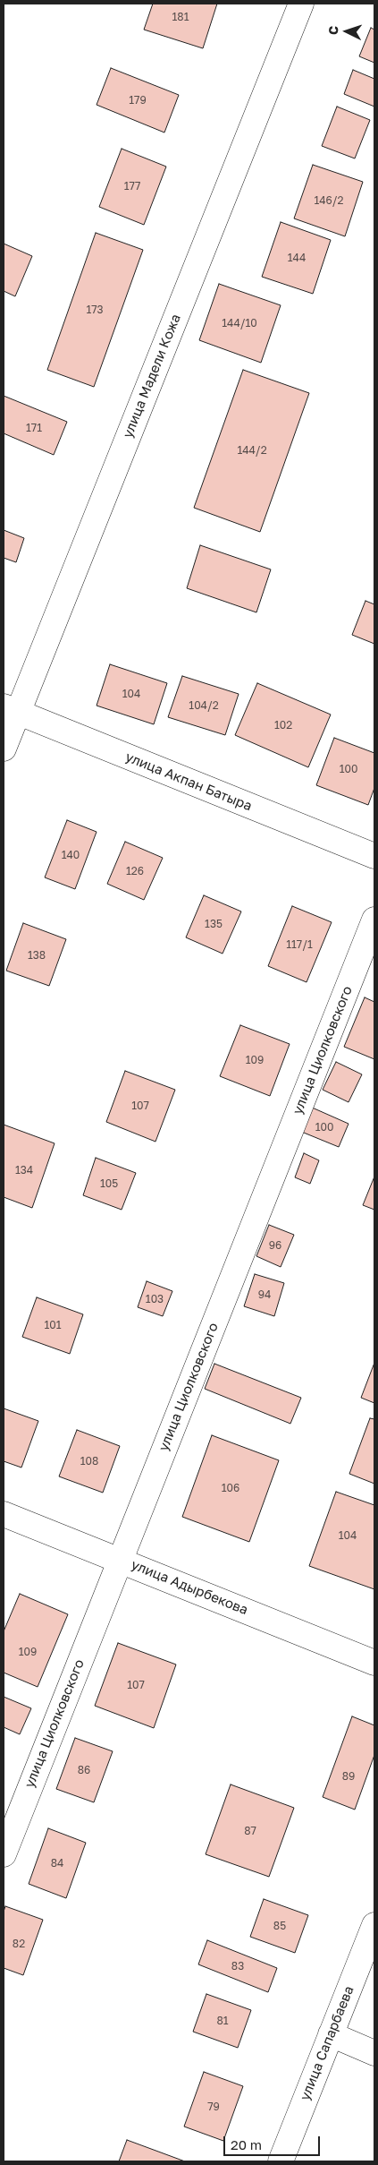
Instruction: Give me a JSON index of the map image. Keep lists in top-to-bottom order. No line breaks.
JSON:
{"streets":{"street":["улица Мадели Кожа","улица Акпан Батыра","улица Циолковского","улица Адырбекова","улица Сапарбаева"]},"crossings":[["улица Мадели Кожа","улица Акпан Батыра"],["улица Циолковского","улица Адырбекова"]],"house_numbers":["181","179","177","146/2","144","173","144/10","171","144/2","104","104/2","102","100","140","126","135","117/1","138","109","107","100","134","105","96","94","103","101","108","106","104","109","107","86","89","87","84","85","82","83","81","79"],"scale_bar":"20 m","north":"left"}
